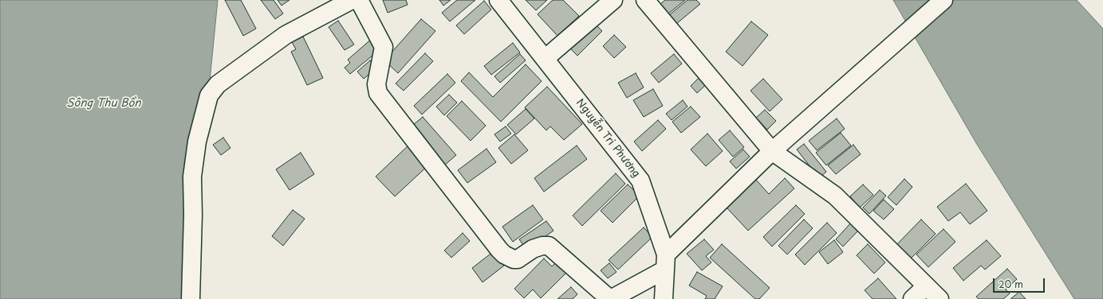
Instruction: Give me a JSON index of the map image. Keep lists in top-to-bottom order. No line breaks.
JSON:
{"streets":{"street":["Nguyễn Tri Phương"]},"water":["Sông Thu Bồn"],"scale_bar":"20 m"}
